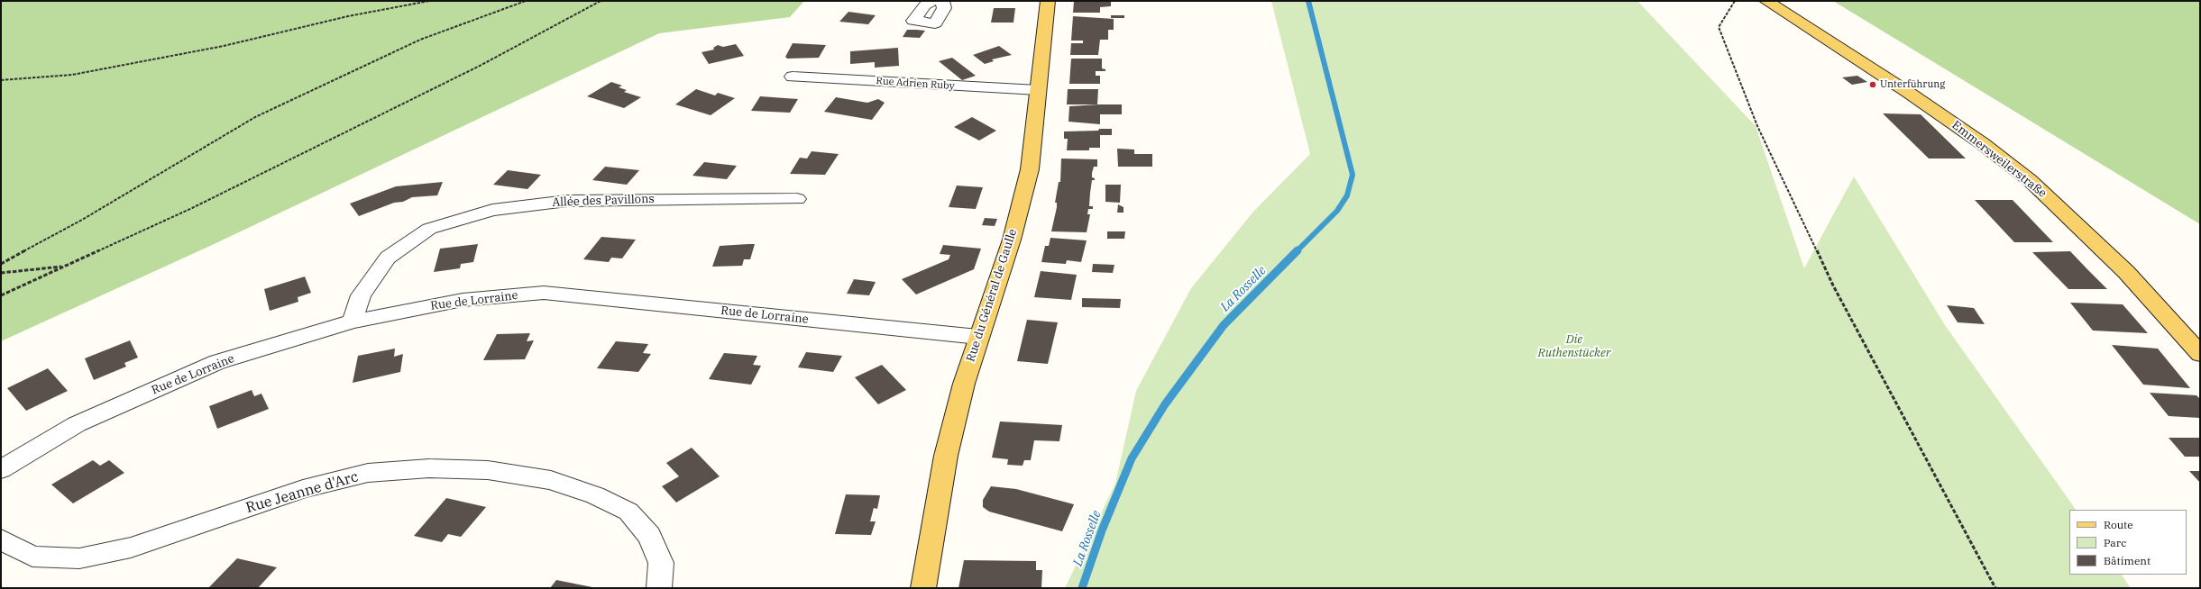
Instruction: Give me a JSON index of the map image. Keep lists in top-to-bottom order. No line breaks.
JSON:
{"streets":{"main road":["Emmersweilerstraße","Rue du Général de Gaulle"],"street":["Rue Adrien Ruby","Allée des Pavillons","Rue de Lorraine","Rue Jeanne d'Arc"]},"crossings":[["Rue Adrien Ruby","Rue du Général de Gaulle"],["Allée des Pavillons","Rue de Lorraine"],["Rue du Général de Gaulle","Rue de Lorraine"]],"water":["La Rosselle"],"parks":["Die Ruthenstücker"],"places":["Unterführung"],"legend":["Route","Parc","Bâtiment"]}
